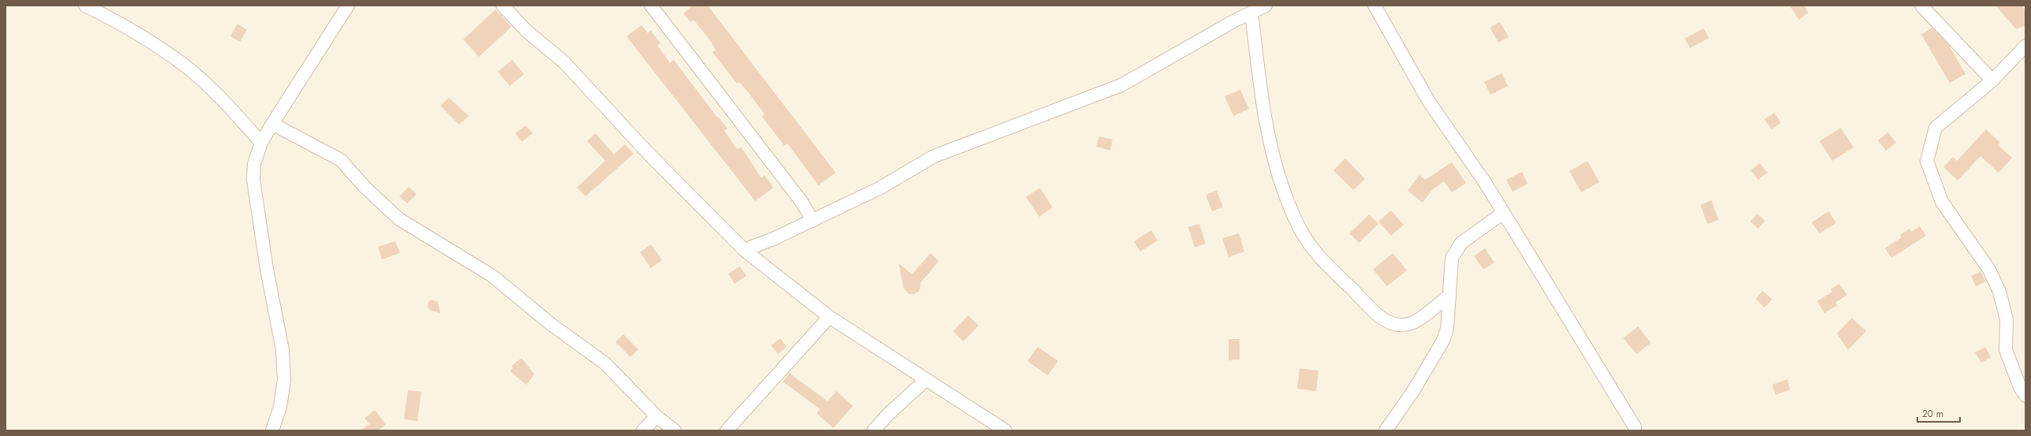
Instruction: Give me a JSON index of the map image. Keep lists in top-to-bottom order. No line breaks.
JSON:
{"scale_bar":"20 m"}
